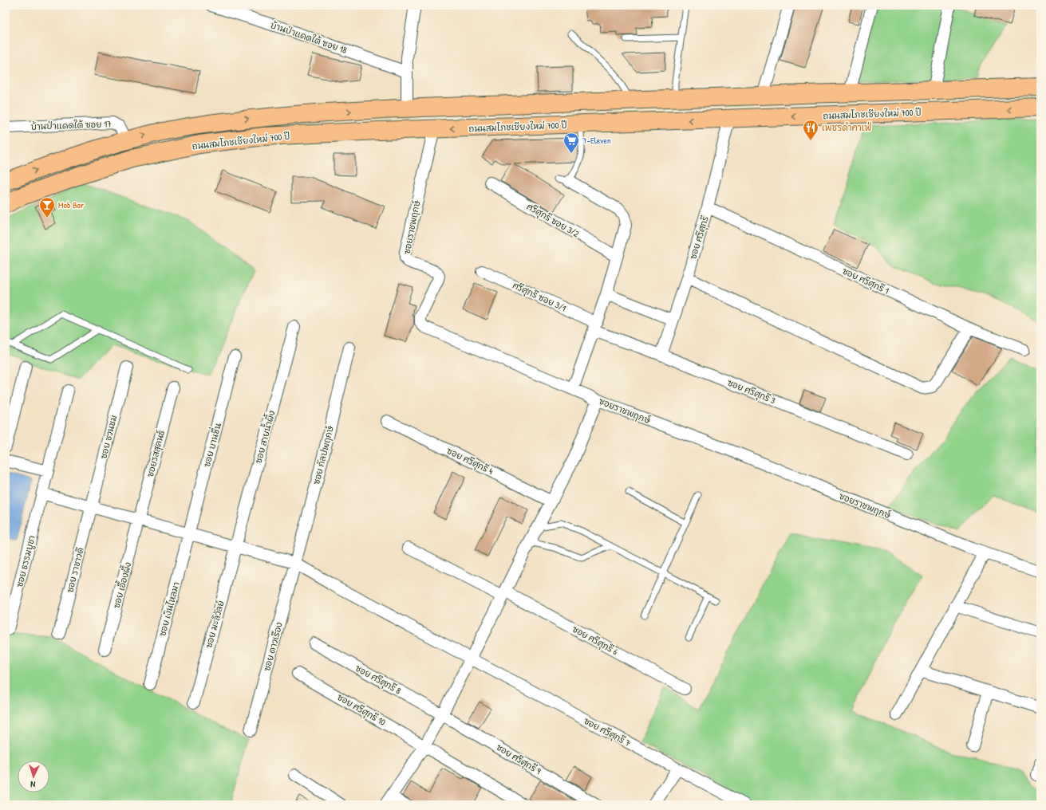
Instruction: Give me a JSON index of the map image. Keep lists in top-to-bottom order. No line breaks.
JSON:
{"streets":{"main road":["ถนนสมโภชเชียงใหม่ 700 ปี"],"street":["บ้านป่าแดดใต้ ซอย 18","บ้านป่าแดดใต้ ซอย 17","ศรีศุกรี ซอย 3/2","ซอยราชพฤกษ์","ซอย ศรีศุกรี","ซอย ศรีศุกรี 1","ศรีศุกรี ซอย 3/1","ซอย ศรีศุกรี 3","ซอย ชวนชม","ซอย สายน้ำผึ้ง","ซอย บานชื่น","ซอยรสสุคนธ์","ซอย กัลปพฤกษ์","ซอย ศรีศุกรี 4","ซอย ธรรมบูชา","ซอย ราชาวดี","ซอย เอื้องผึ้ง","ซอย เงินไหลมา","ซอย มะลิวัลย์","ซอย ศรีศุกรี 6","ซอย ดาวเรือง","ซอย ศรีศุกรี 8","ซอย ศรีศุกรี 10","ซอย ศรีศุกรี 7","ซอย ศรีศุกรี 9"]},"crossings":[["ถนนสมโภชเชียงใหม่ 700 ปี","ซอยราชพฤกษ์"],["ถนนสมโภชเชียงใหม่ 700 ปี","ซอย ศรีศุกรี"],["ซอย ศรีศุกรี","ซอย ศรีศุกรี 1"],["ซอย ศรีศุกรี","ซอย ศรีศุกรี 3"],["ศรีศุกรี ซอย 3/1","ซอย ศรีศุกรี 3"],["ซอย ชวนชม","ซอย ราชาวดี"],["ซอย ชวนชม","ซอย ศรีศุกรี 7"],["ซอย สายน้ำผึ้ง","ซอย มะลิวัลย์"],["ซอย สายน้ำผึ้ง","ซอย ศรีศุกรี 7"],["ซอย บานชื่น","ซอย เงินไหลมา"],["ซอย บานชื่น","ซอย ศรีศุกรี 7"],["ซอยรสสุคนธ์","ซอย เอื้องผึ้ง"],["ซอยรสสุคนธ์","ซอย ศรีศุกรี 7"],["ซอย กัลปพฤกษ์","ซอย ดาวเรือง"],["ซอย กัลปพฤกษ์","ซอย ศรีศุกรี 7"],["ซอย ธรรมบูชา","ซอย ศรีศุกรี 7"],["ซอย ราชาวดี","ซอย ศรีศุกรี 7"],["ซอย เอื้องผึ้ง","ซอย ศรีศุกรี 7"],["ซอย เงินไหลมา","ซอย ศรีศุกรี 7"],["ซอย มะลิวัลย์","ซอย ศรีศุกรี 7"],["ซอย ดาวเรือง","ซอย ศรีศุกรี 7"],["ซอย ศรีศุกรี 8","ซอย ศรีศุกรี 9"]],"places":{"restaurant":["เพชรดำคาเฟ่"],"supermarket":["7-Eleven"],"bar":["Mob Bar"]},"north":"bottom"}
